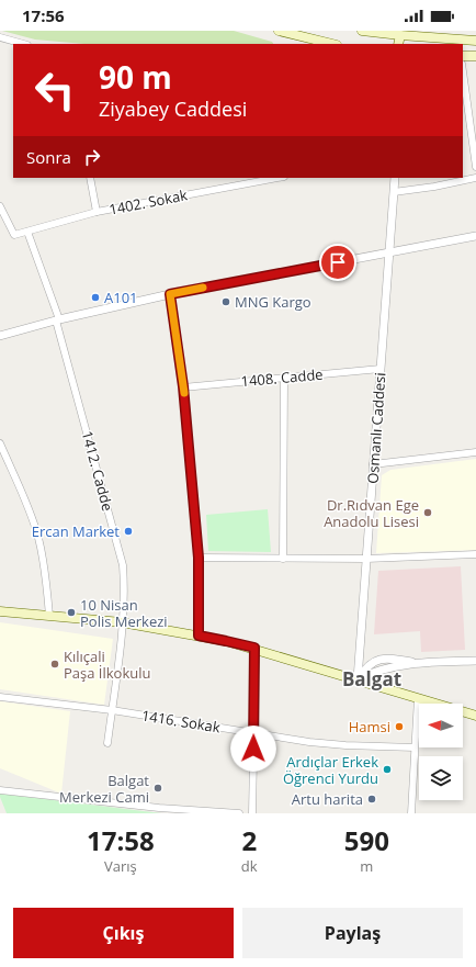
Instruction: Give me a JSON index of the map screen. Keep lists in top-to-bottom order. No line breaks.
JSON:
{"streets":{"street":["1402. Sokak","1408. Cadde","Osmanlı Caddesi","1412. Cadde","1416. Sokak"]},"crossings":[["1402. Sokak","1412. Cadde"],["1408. Cadde","Osmanlı Caddesi"],["1412. Cadde","1416. Sokak"]],"districts":["Balgat"],"places":["A101","MNG Kargo","Dr.Rıdvan Ege Anadolu Lisesi","Ercan Market","10 Nisan Polis Merkezi","Kılıçali Paşa İlkokulu","Hamsi","Ardıçlar Erkek Öğrenci Yurdu","Balgat Merkezi Cami","Artu harita"],"north":"left","page":{"status":"17:56","turn":["90 m","Ziyabey Caddesi"],"then":"Sonra","eta":["17:58","Varış","2","dk","590","m"],"buttons":["Çıkış","Paylaş"]}}
